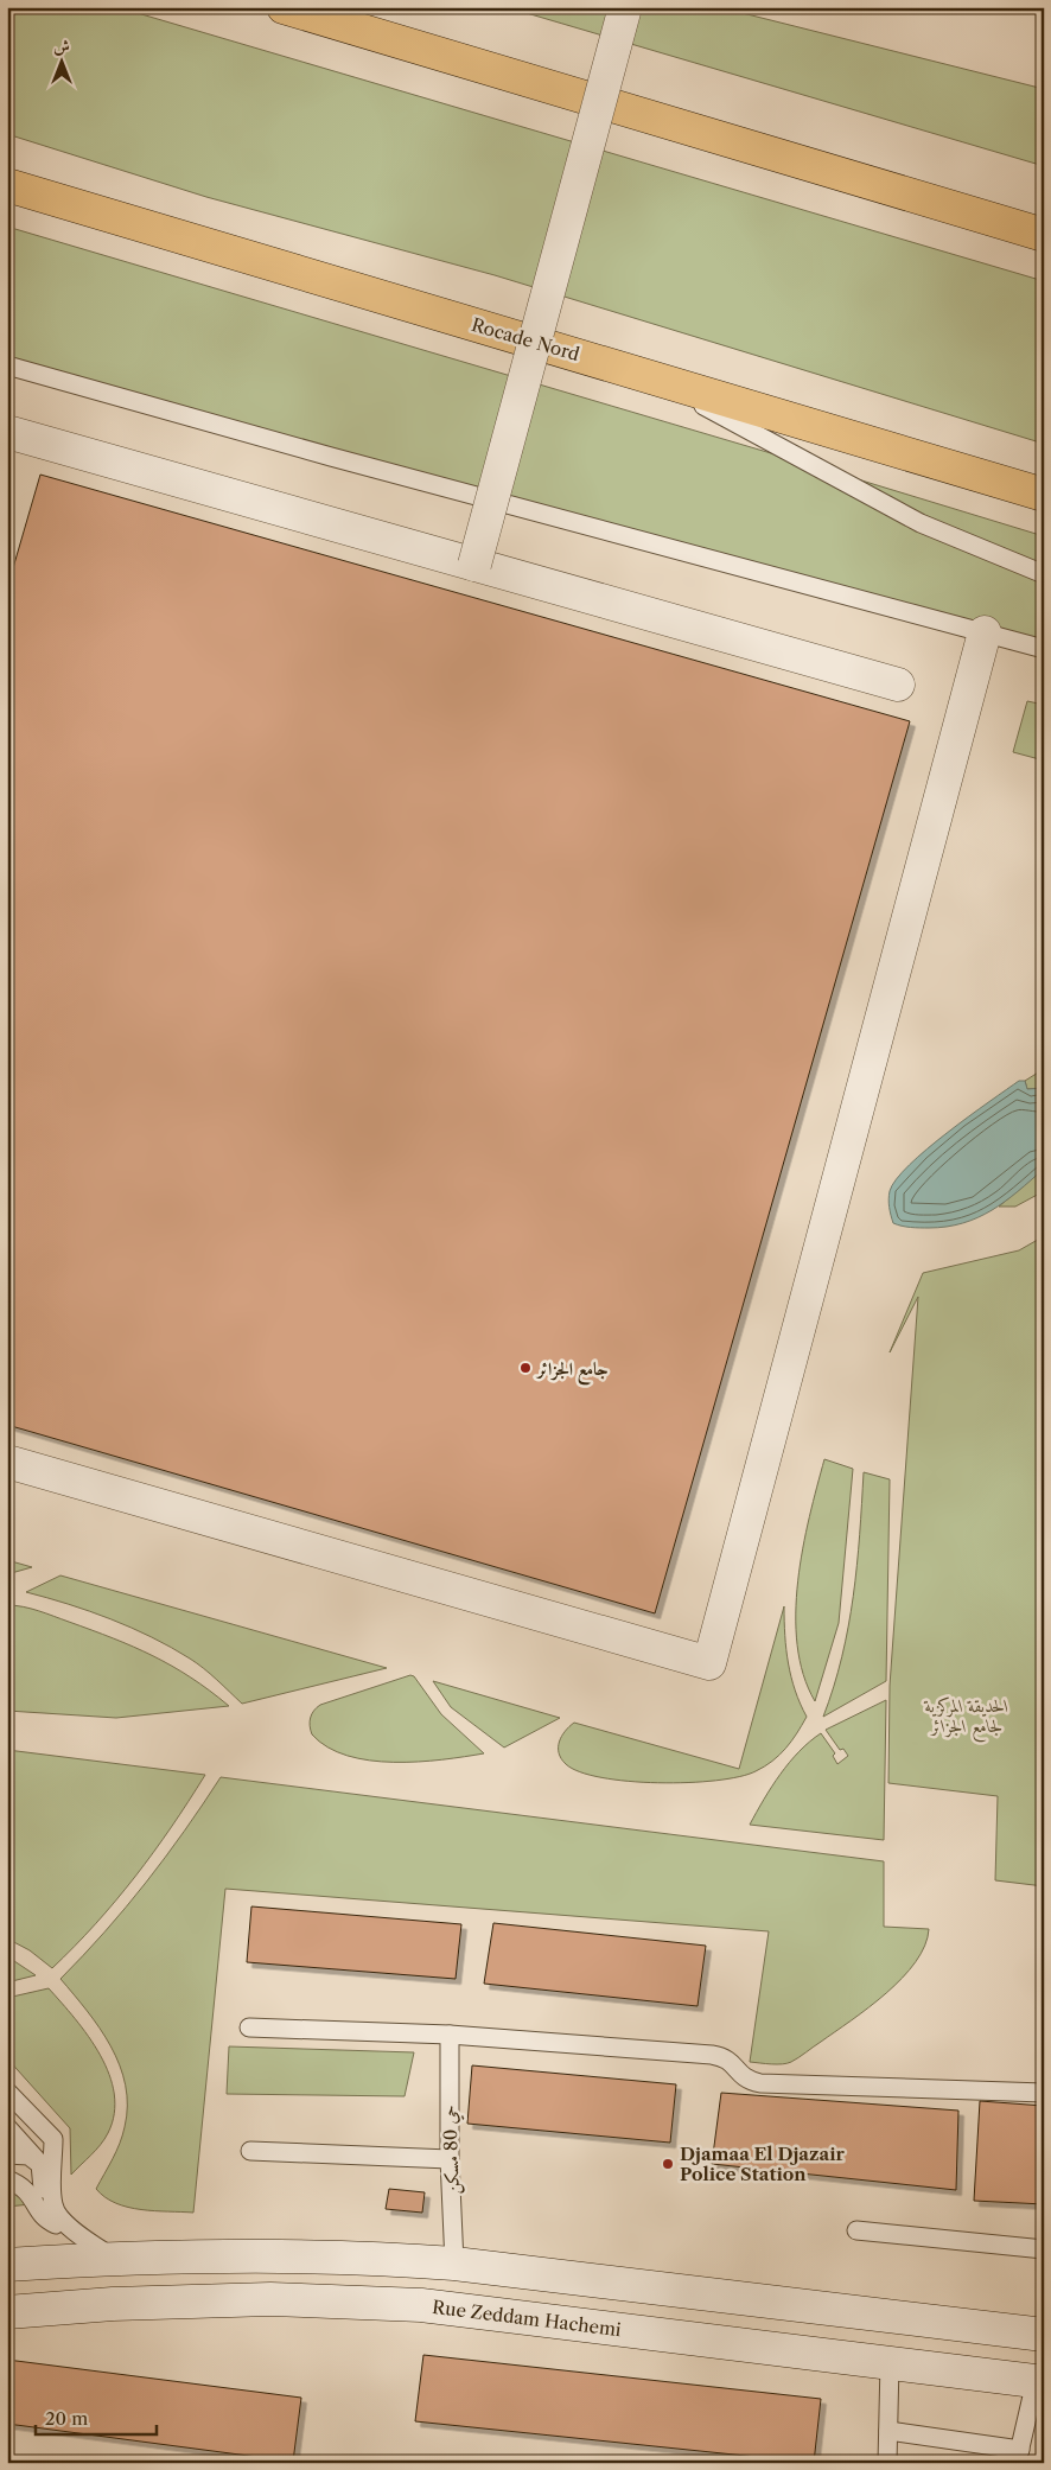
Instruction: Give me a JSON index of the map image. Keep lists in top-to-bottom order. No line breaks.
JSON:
{"streets":{"highway":["Rocade Nord"],"street":["Rue Zeddam Hachemi"],"lane":["حي 80 مسكن"]},"parks":["الحديقة المركزية لجامع الجزائر"],"places":["جامع الجزائر","Djamaa El Djazair Police Station"],"scale_bar":"20 m","north":"top"}
